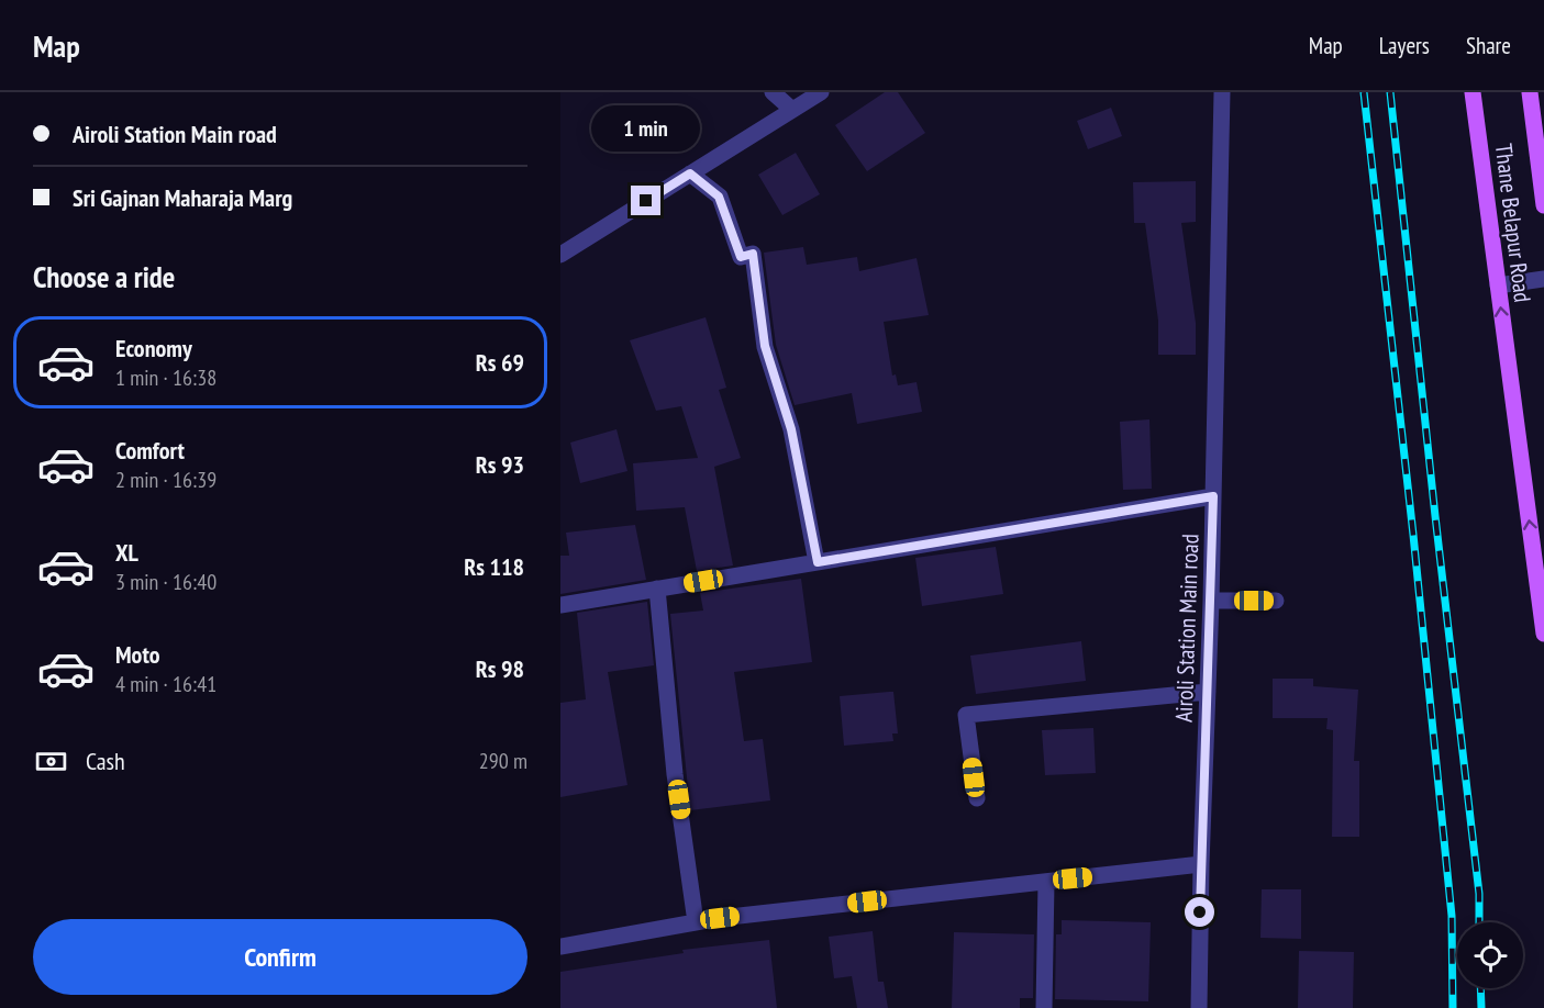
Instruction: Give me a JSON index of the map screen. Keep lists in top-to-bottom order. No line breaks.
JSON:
{"streets":{"main road":["Thane Belapur Road"],"street":["Airoli Station Main road"]},"one_way":["Thane Belapur Road"],"page":{"header":"Map","nav":["Map","Layers","Share"],"banner":["Airoli Station Main road","Sri Gajnan Maharaja Marg"],"bubble":"1 min","heading":"Choose a ride","list":[{"name":"Economy","note":"1 min · 16:38","value":"Rs 69"},{"name":"Comfort","note":"2 min · 16:39","value":"Rs 93"},{"name":"XL","note":"3 min · 16:40","value":"Rs 118"},{"name":"Moto","note":"4 min · 16:41","value":"Rs 98"}],"pay":["Cash","290 m"],"buttons":"Confirm"}}
